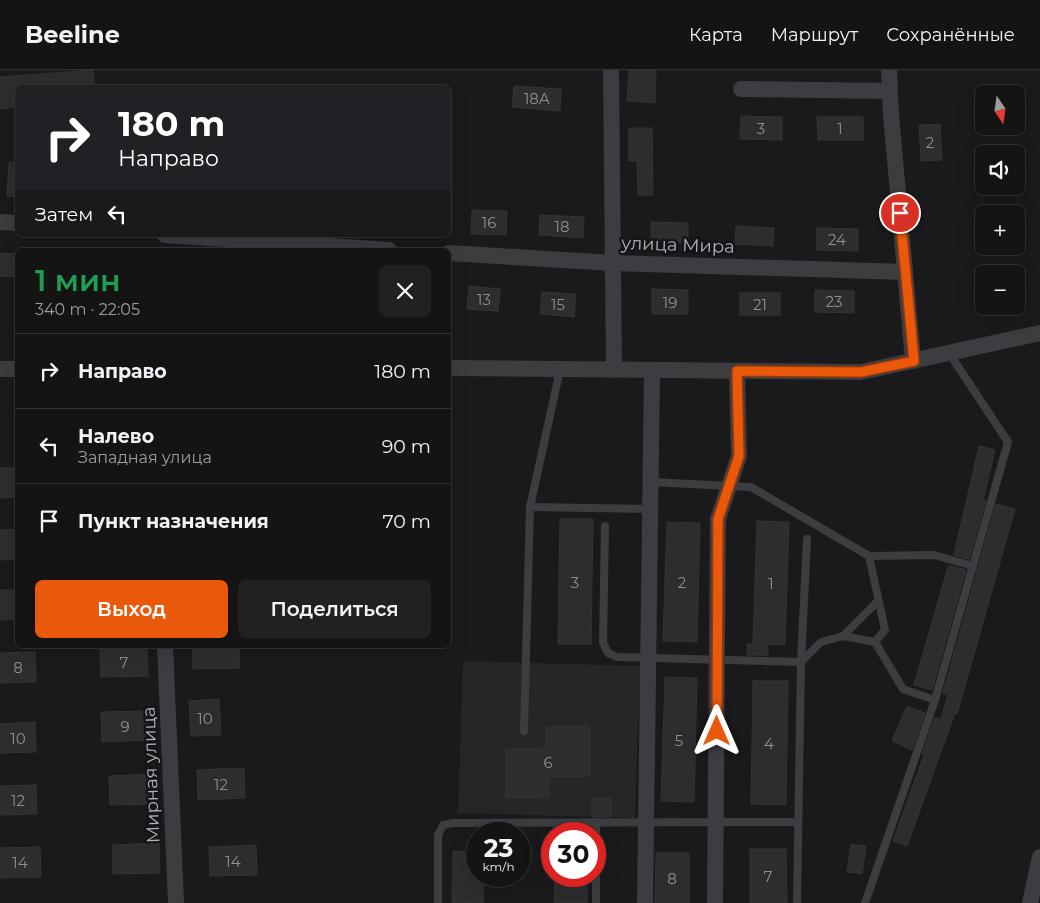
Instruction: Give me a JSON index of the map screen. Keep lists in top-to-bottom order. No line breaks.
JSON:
{"streets":{"street":["улица Мира","Мирная улица"]},"house_numbers":["18А","3","1","2","16","18","24","13","23","19","15","21","3","2","1","7","8","10","9","10","5","4","6","12","12","14","14","7","8"],"north":"bottom","page":{"header":"Beeline","nav":["Карта","Маршрут","Сохранённые"],"map_buttons":["+","−"],"turn":["180 m","Направо"],"then":"Затем","heading":["1 мин","340 m · 22:05"],"list":[{"name":"Направо","value":"180 m"},{"name":"Налево","note":"Западная улица","value":"90 m"},{"name":"Пункт назначения","value":"70 m"}],"buttons":["Выход","Поделиться"],"speed":"23 km/h","limit":"30"}}
